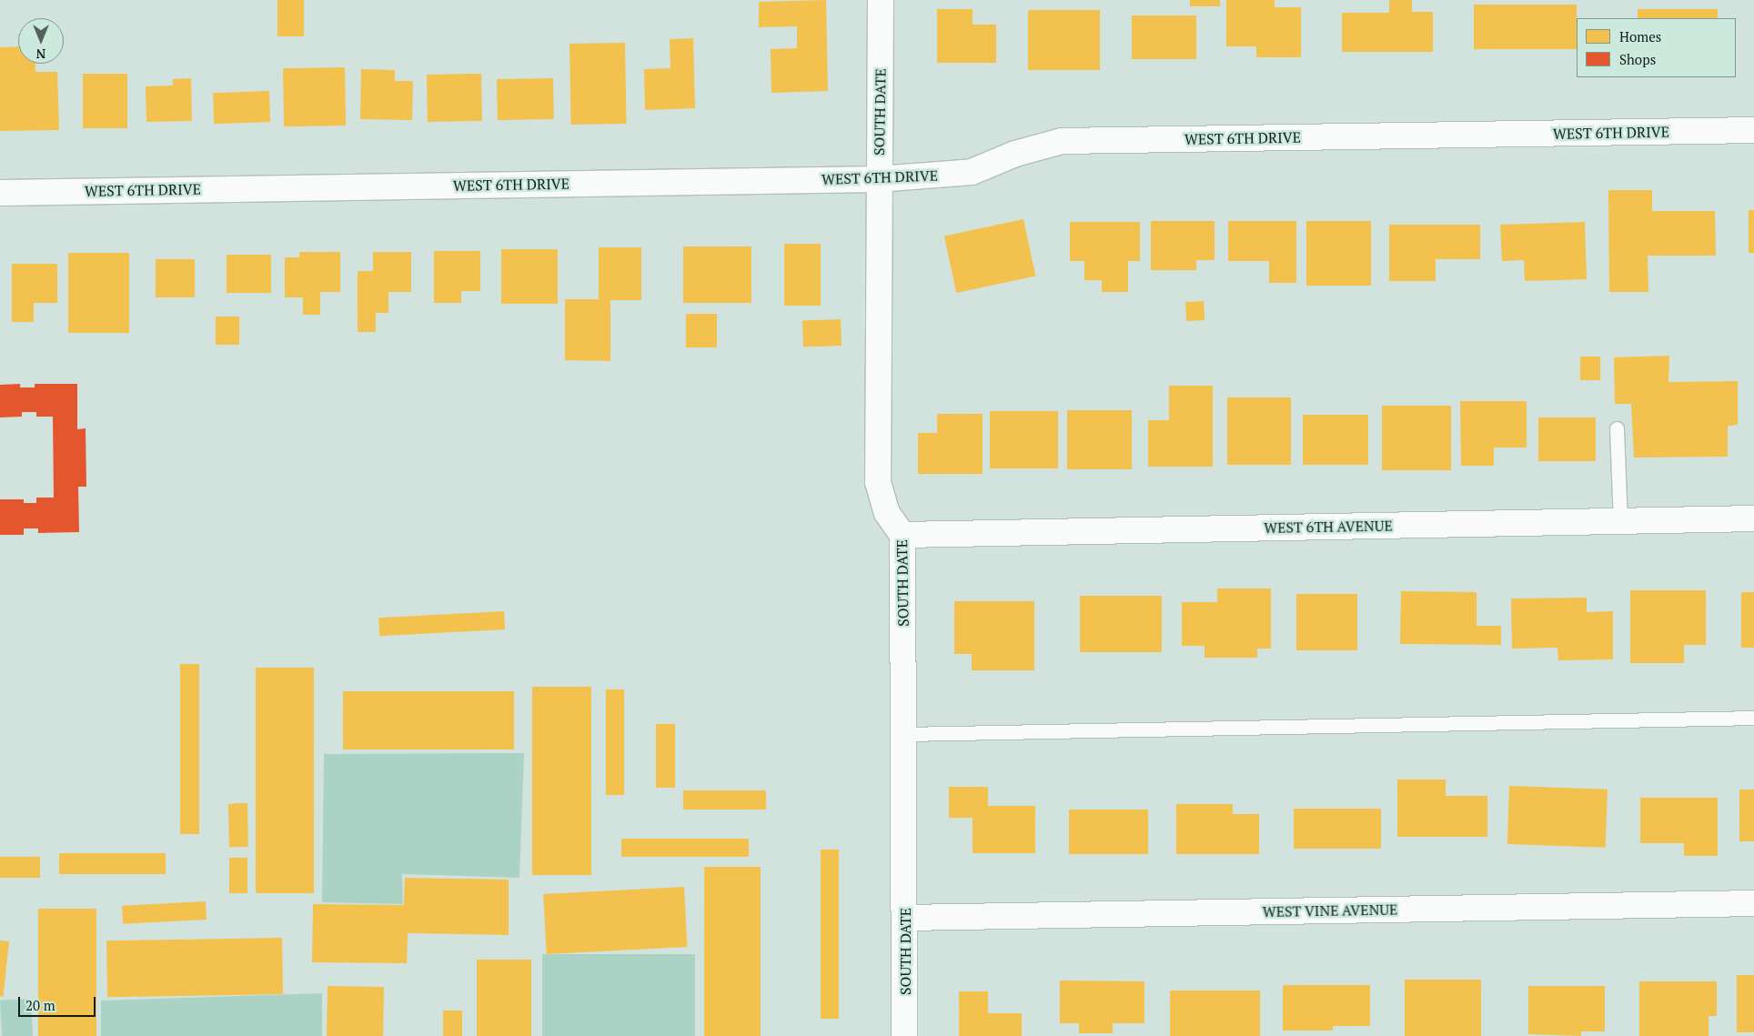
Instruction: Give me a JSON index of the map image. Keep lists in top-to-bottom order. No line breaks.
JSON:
{"streets":{"street":["SOUTH DATE","WEST 6TH DRIVE","WEST 6TH AVENUE","WEST VINE AVENUE"]},"crossings":[["SOUTH DATE","WEST 6TH DRIVE"],["SOUTH DATE","WEST 6TH AVENUE"],["SOUTH DATE","WEST VINE AVENUE"]],"legend":["Homes","Shops"],"scale_bar":"20 m","north":"bottom"}
